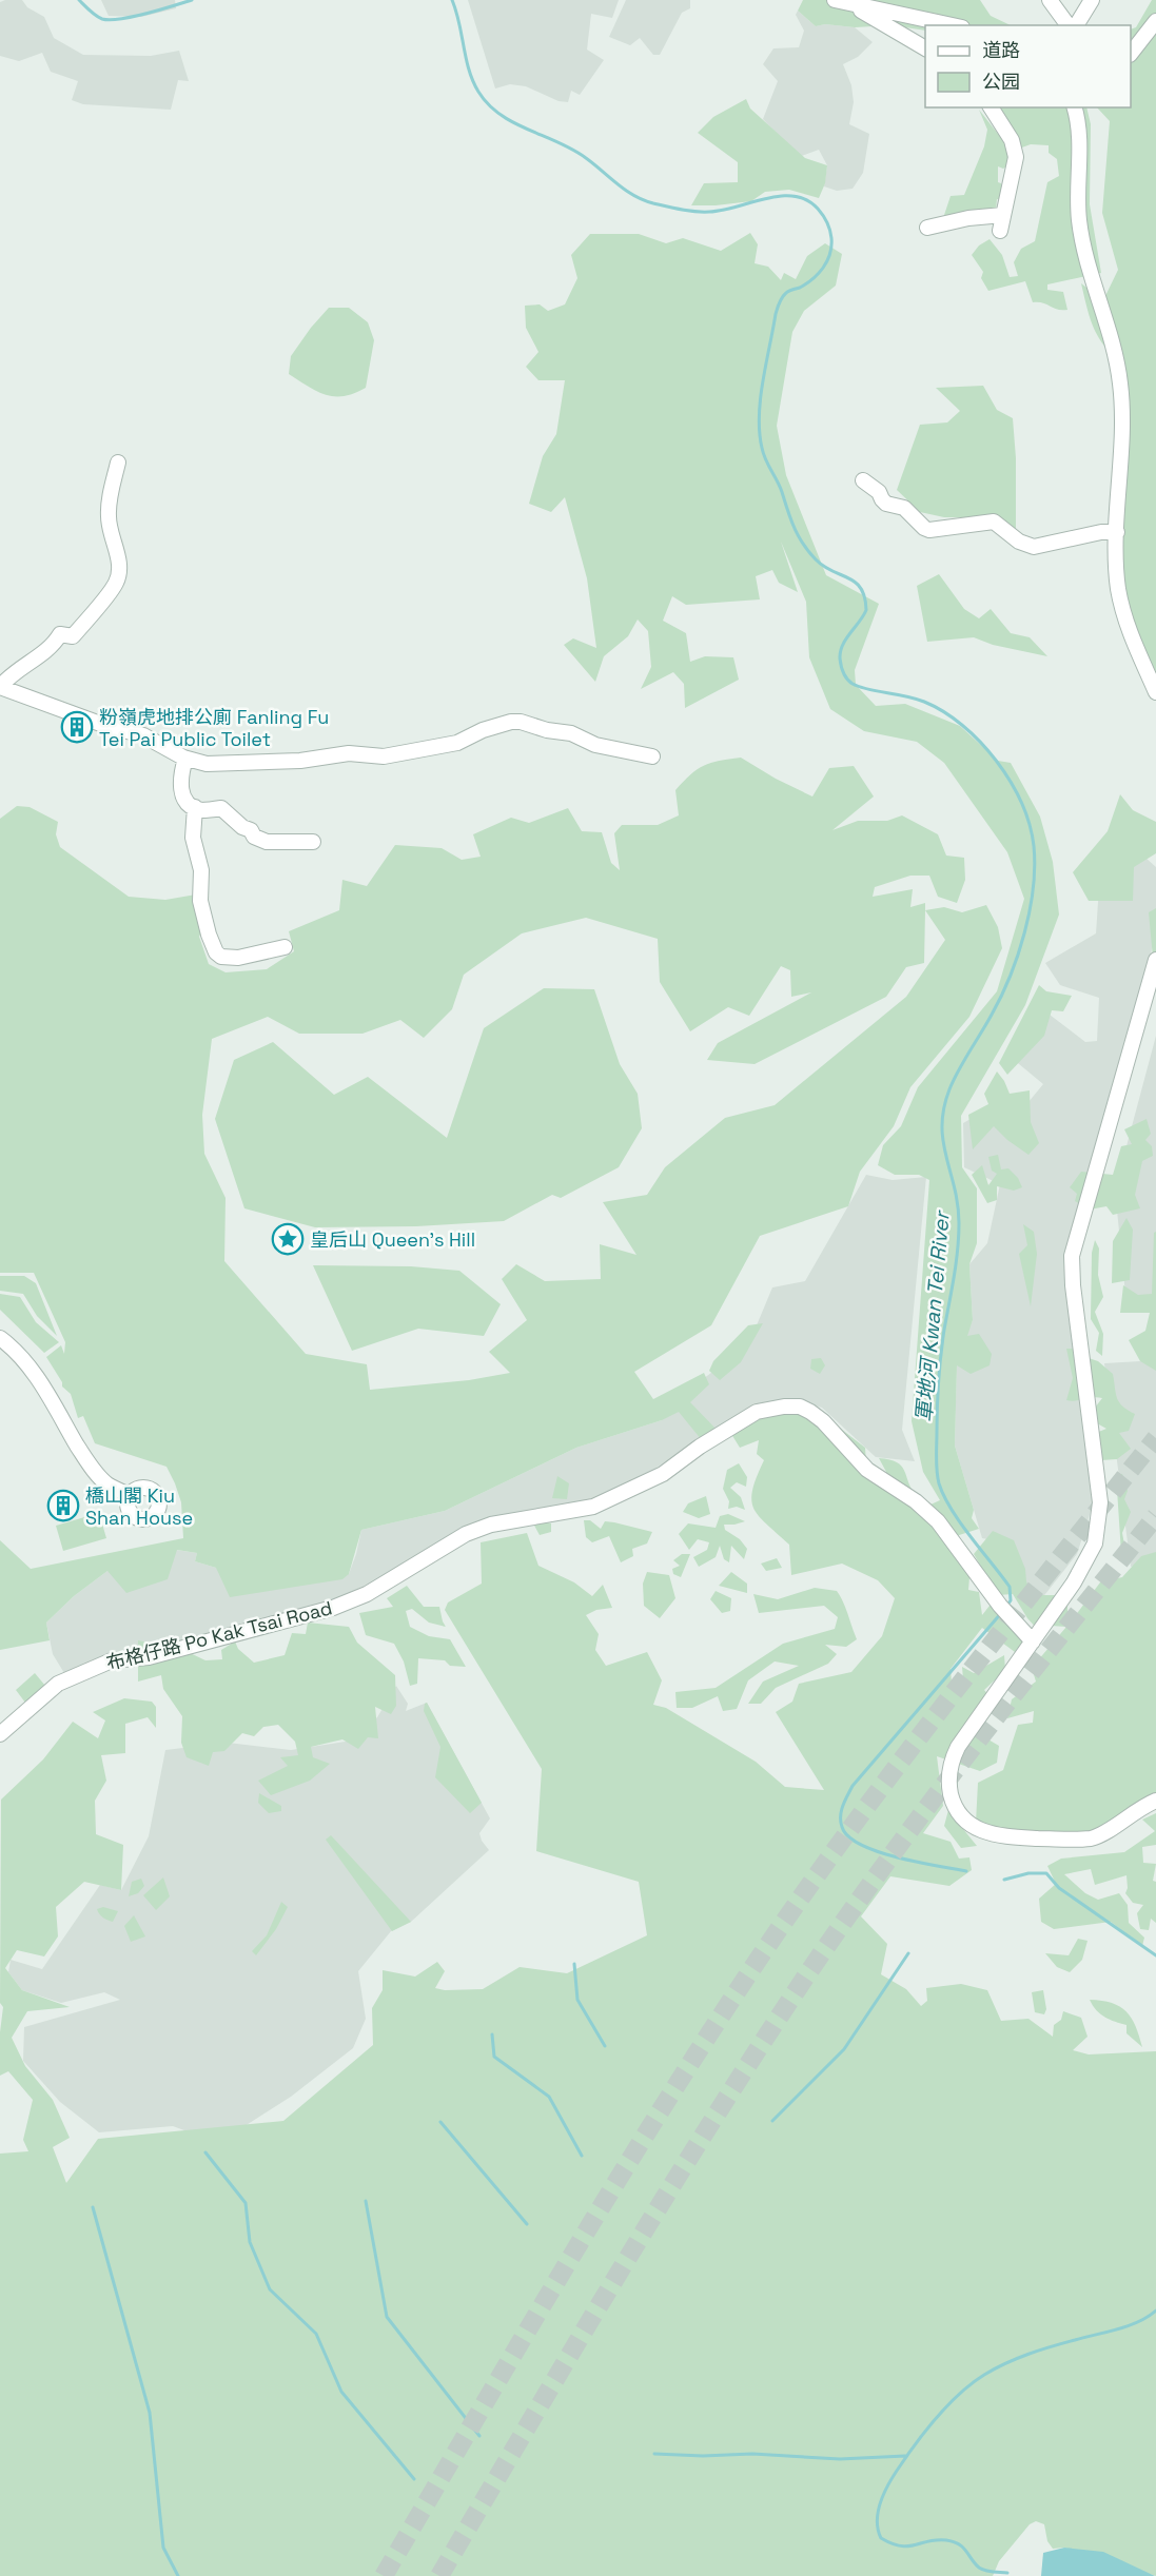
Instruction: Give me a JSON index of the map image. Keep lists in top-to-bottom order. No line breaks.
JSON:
{"streets":{"street":["布格仔路 Po Kak Tsai Road"]},"water":["軍地河 Kwan Tei River"],"places":{"building":["粉嶺虎地排公廁 Fanling Fu Tei Pai Public Toilet","橋山閣 Kiu Shan House"],"place":["皇后山 Queen's Hill"]},"legend":["道路","公园"]}
